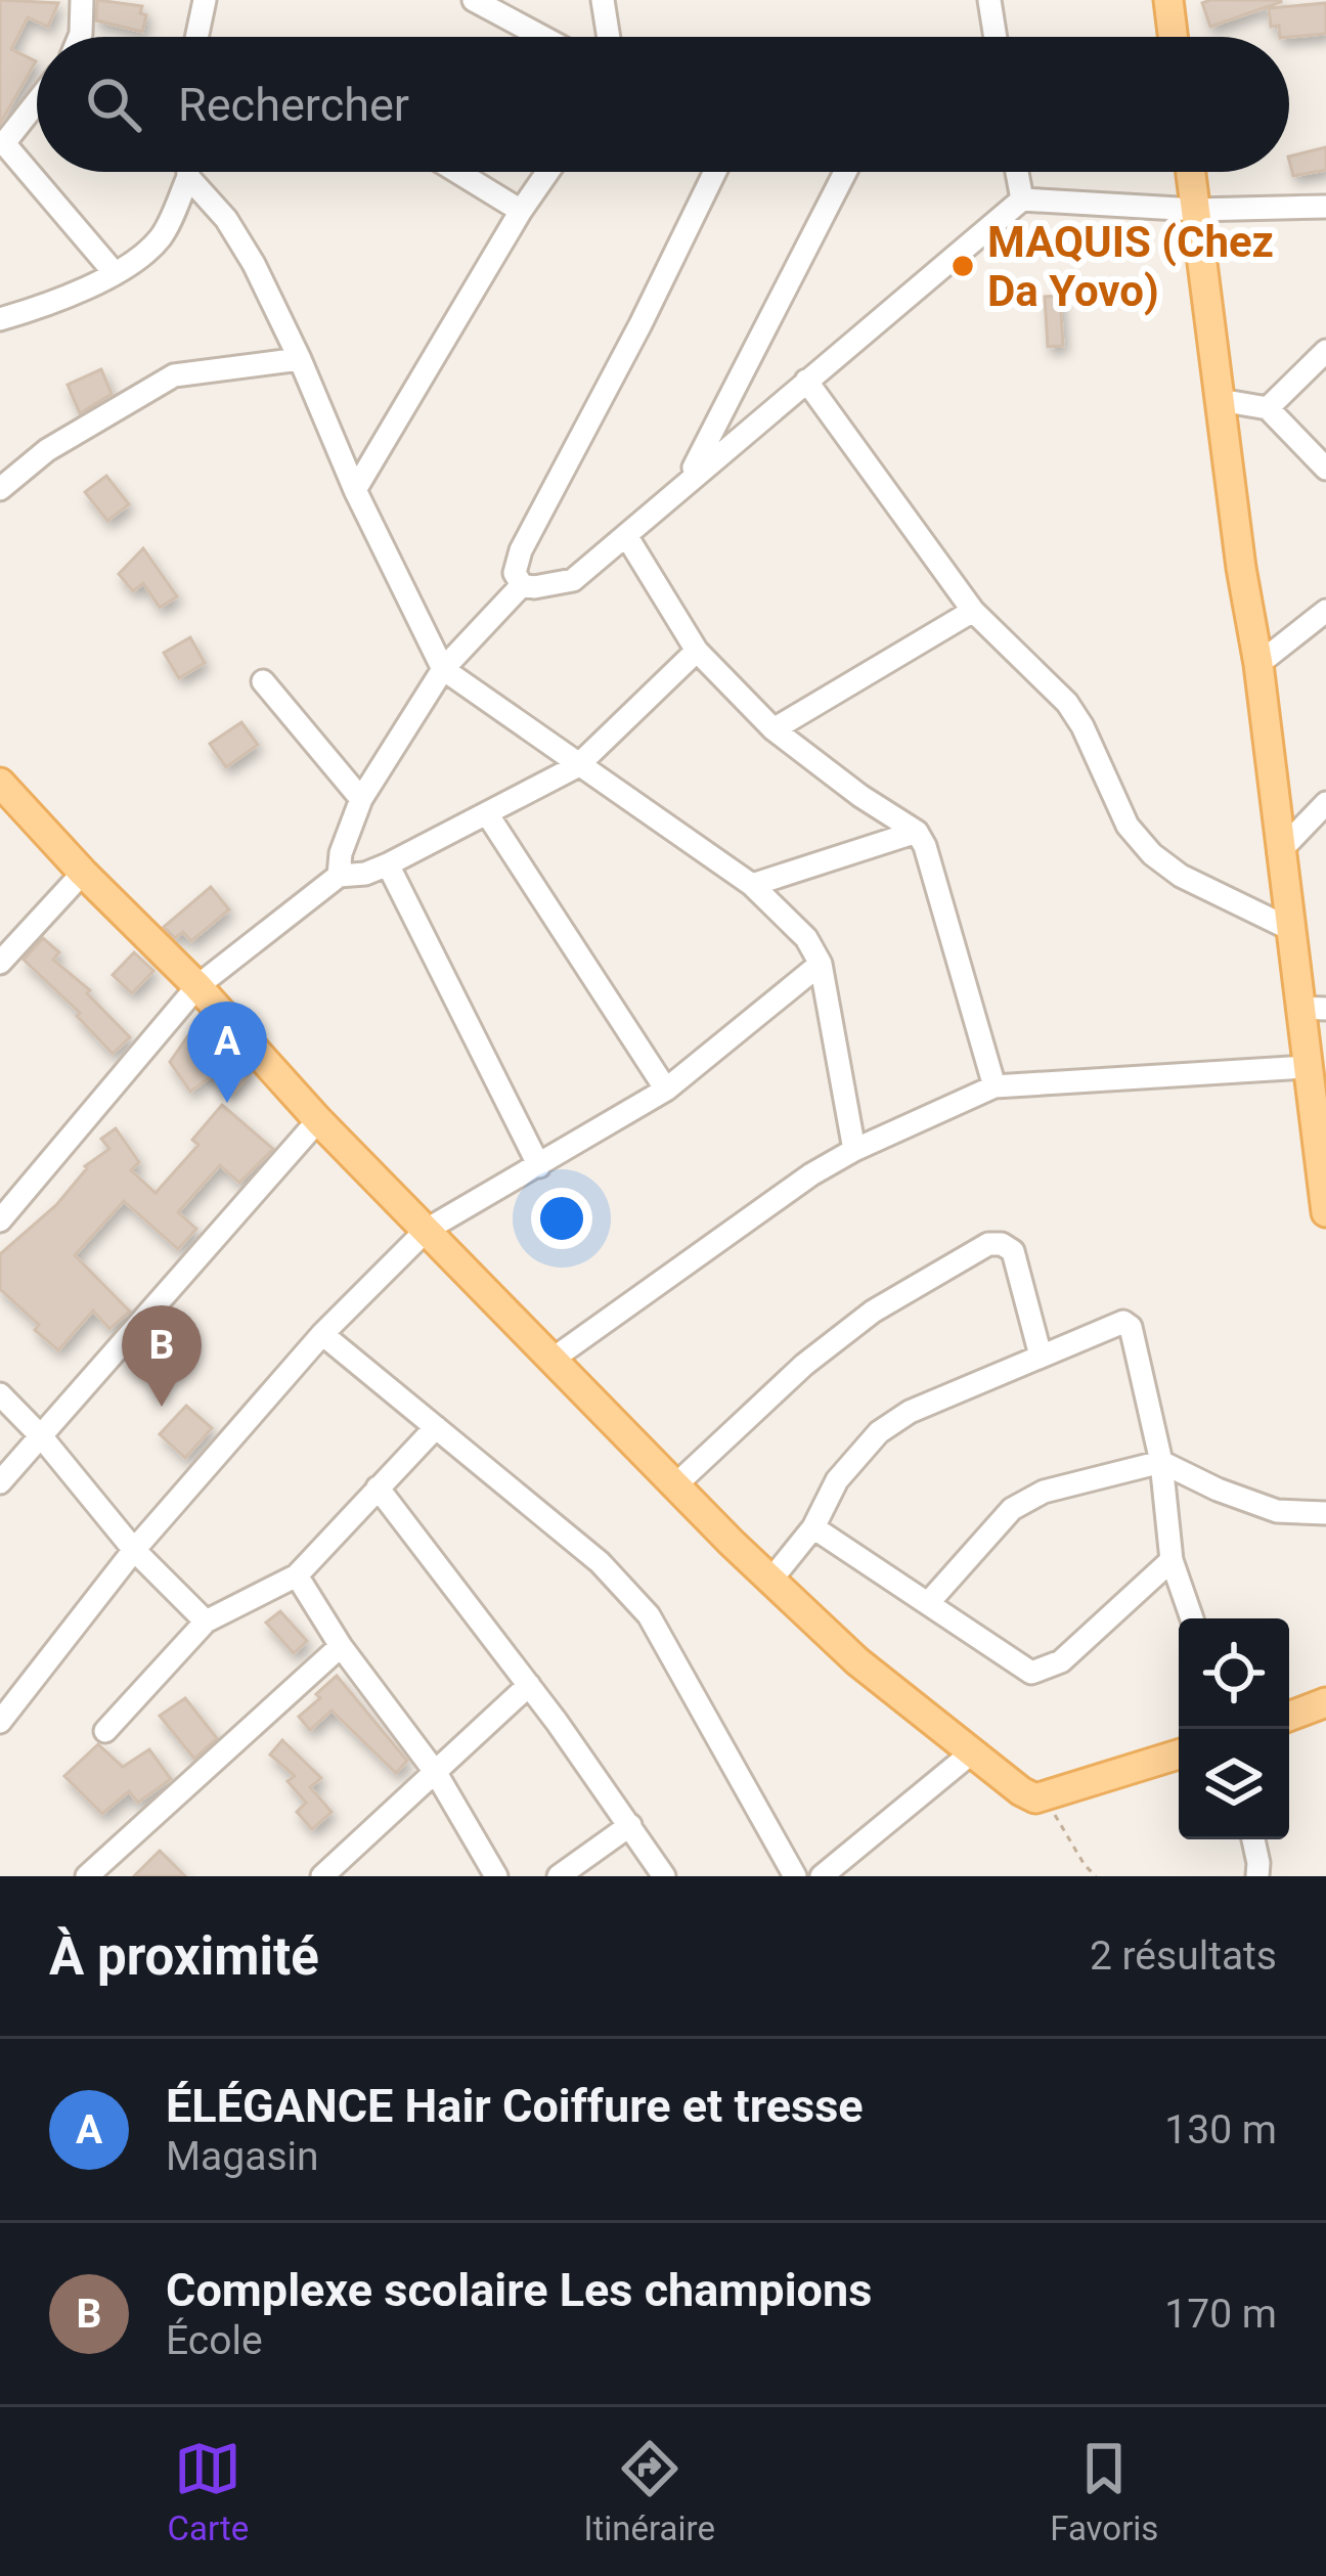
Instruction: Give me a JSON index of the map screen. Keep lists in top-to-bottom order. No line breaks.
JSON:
{"places":["MAQUIS (Chez Da Yovo)"],"page":{"search":"Rechercher","pins":["A","B"],"heading":["À proximité","2 résultats"],"list":[{"mark":"A","name":"ÉLÉGANCE Hair Coiffure et tresse","note":"Magasin","value":"130 m"},{"mark":"B","name":"Complexe scolaire Les champions","note":"École","value":"170 m"}],"nav":["Carte","Itinéraire","Favoris"]}}
